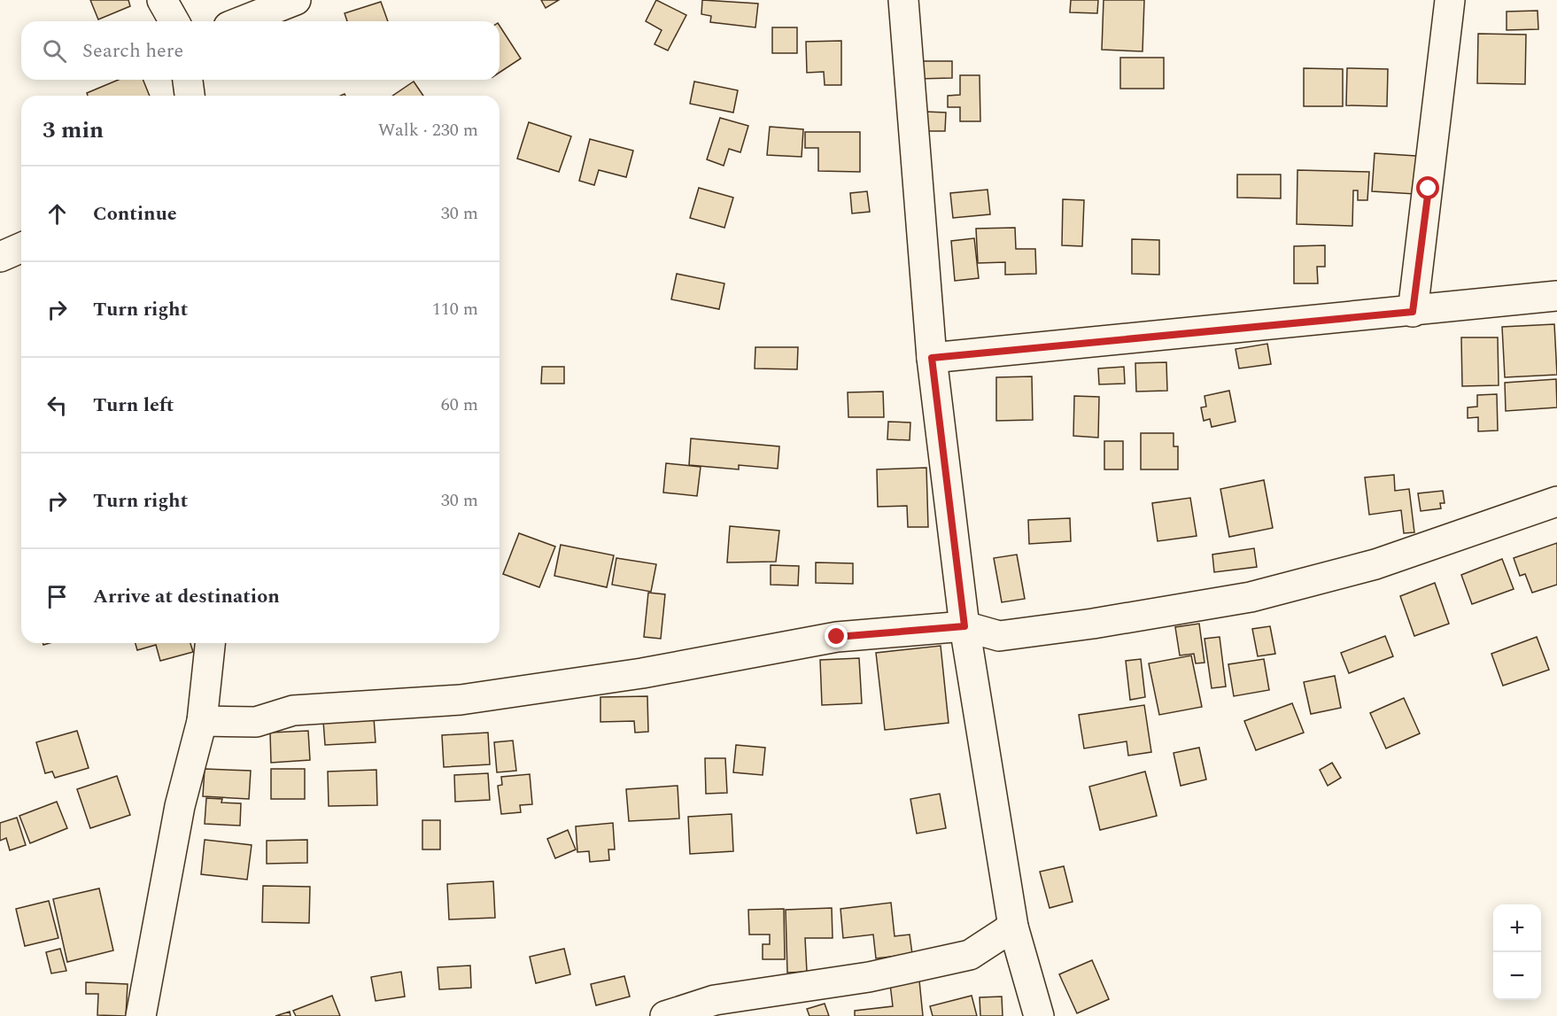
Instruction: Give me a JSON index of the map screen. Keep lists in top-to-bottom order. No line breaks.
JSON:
{"page":{"search":"Search here","heading":["3 min","Walk · 230 m"],"list":[["Continue","30 m"],["Turn right","110 m"],["Turn left","60 m"],["Turn right","30 m"],"Arrive at destination"],"map_buttons":["+","−"]}}
